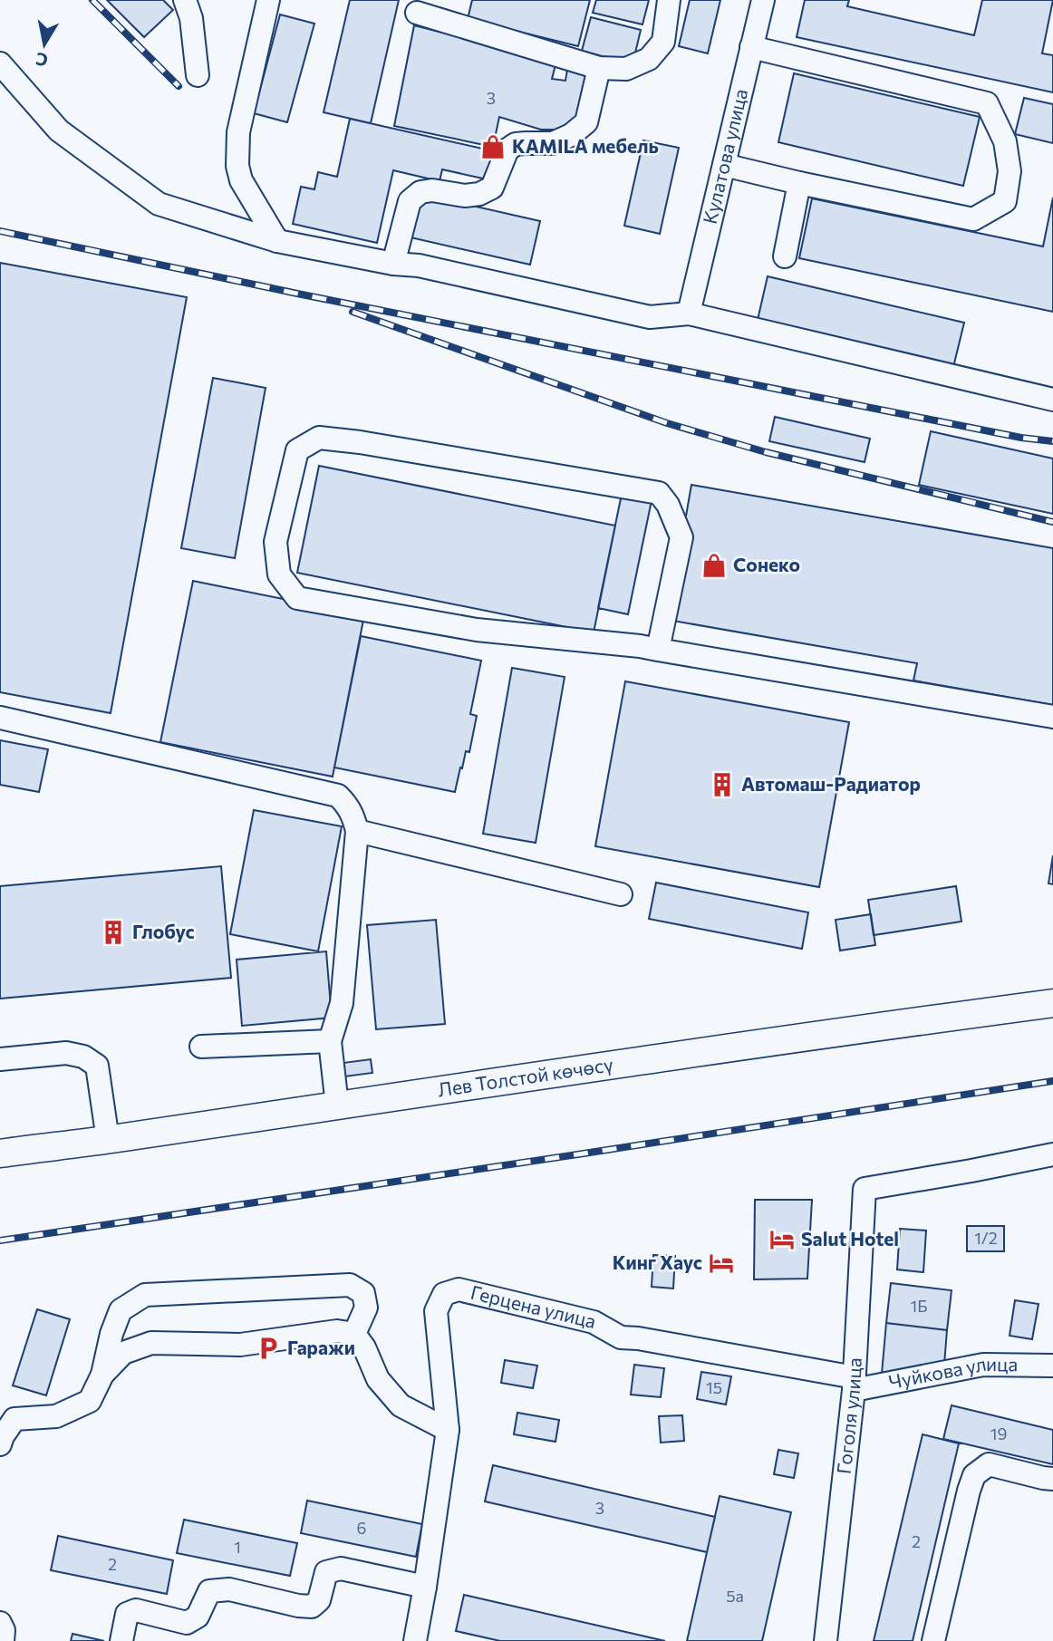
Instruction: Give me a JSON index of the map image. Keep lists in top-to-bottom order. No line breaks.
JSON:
{"streets":{"main road":["Лев Толстой көчөсү"],"street":["Кулатова улица","Герцена улица","Чуйкова улица","Гоголя улица"]},"crossings":[["Герцена улица","Чуйкова улица"],["Герцена улица","Гоголя улица"],["Чуйкова улица","Гоголя улица"]],"places":{"shop":["KAMILA мебель","Сонеко"],"building":["Автомаш-Радиатор","Глобус"],"hotel":["Salut Hotel","Кинг Хаус"],"parking":["Гаражи"]},"house_numbers":["3","1/2","1Б","15","19","3","6","2","1","2","5а"],"north":"bottom"}
